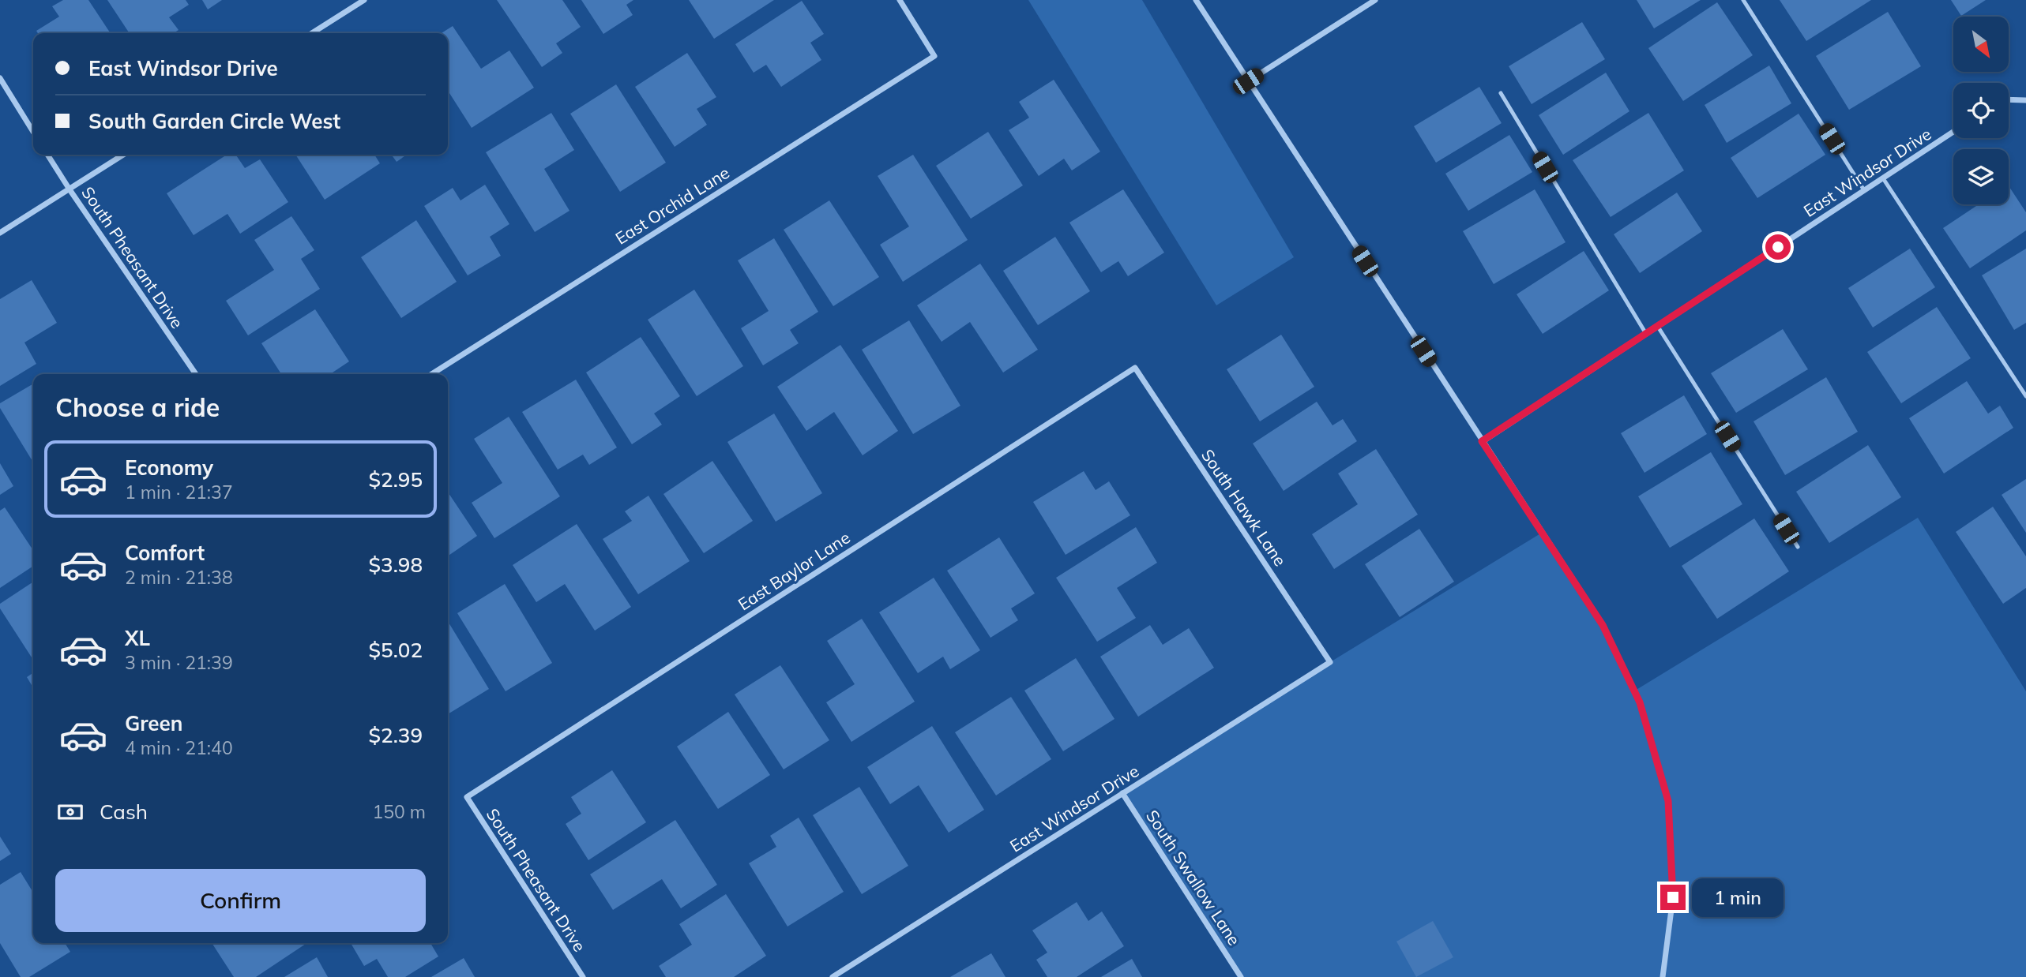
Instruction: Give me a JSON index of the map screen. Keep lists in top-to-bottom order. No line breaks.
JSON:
{"streets":{"street":["East Windsor Drive","East Orchid Lane","South Pheasant Drive","South Hawk Lane","East Baylor Lane","South Swallow Lane"]},"crossings":[["East Windsor Drive","South Hawk Lane"],["East Windsor Drive","South Swallow Lane"],["South Pheasant Drive","East Baylor Lane"],["South Hawk Lane","East Baylor Lane"]],"north":"bottom right","page":{"banner":["East Windsor Drive","South Garden Circle West"],"heading":"Choose a ride","list":[{"name":"Economy","note":"1 min · 21:37","value":"$2.95"},{"name":"Comfort","note":"2 min · 21:38","value":"$3.98"},{"name":"XL","note":"3 min · 21:39","value":"$5.02"},{"name":"Green","note":"4 min · 21:40","value":"$2.39"}],"pay":["Cash","150 m"],"buttons":"Confirm","bubble":"1 min"}}
